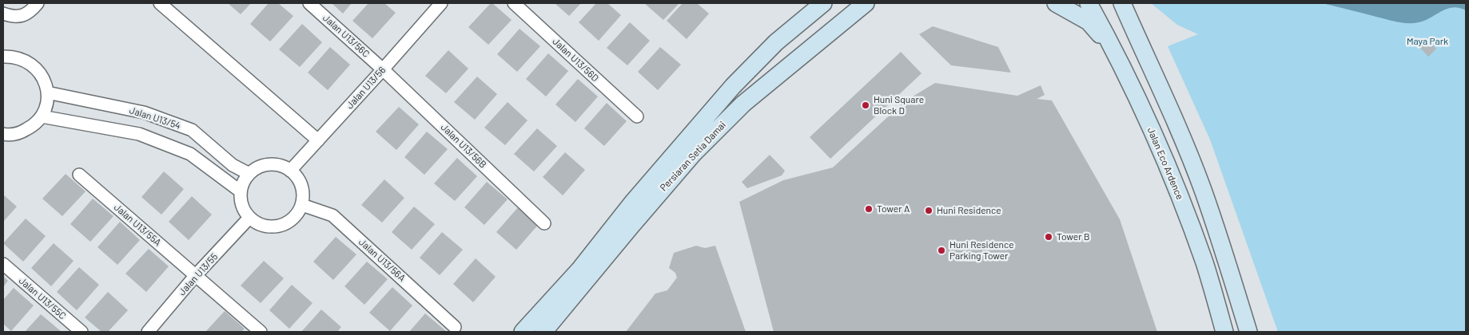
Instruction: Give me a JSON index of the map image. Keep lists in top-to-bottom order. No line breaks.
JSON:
{"streets":{"street":["Jalan U13/56C","Jalan U13/56D","Jalan U13/56","Jalan U13/54","Jalan U13/56B","Persiaran Setia Damai","Jalan Eco Ardence","Jalan U13/55A","Jalan U13/56A","Jalan U13/55","Jalan U13/55C"]},"crossings":[["Jalan U13/56C","Jalan U13/56"],["Jalan U13/56C","Jalan U13/56B"],["Jalan U13/56","Jalan U13/54"],["Jalan U13/56","Jalan U13/56B"],["Jalan U13/56","Jalan U13/56A"],["Jalan U13/56","Jalan U13/55"],["Jalan U13/54","Jalan U13/56A"],["Jalan U13/54","Jalan U13/55"],["Jalan U13/55A","Jalan U13/55"],["Jalan U13/56A","Jalan U13/55"]],"parks":["Maya Park"],"places":["Huni Square Block D","Tower A","Huni Residence","Tower B","Huni Residence Parking Tower"]}
